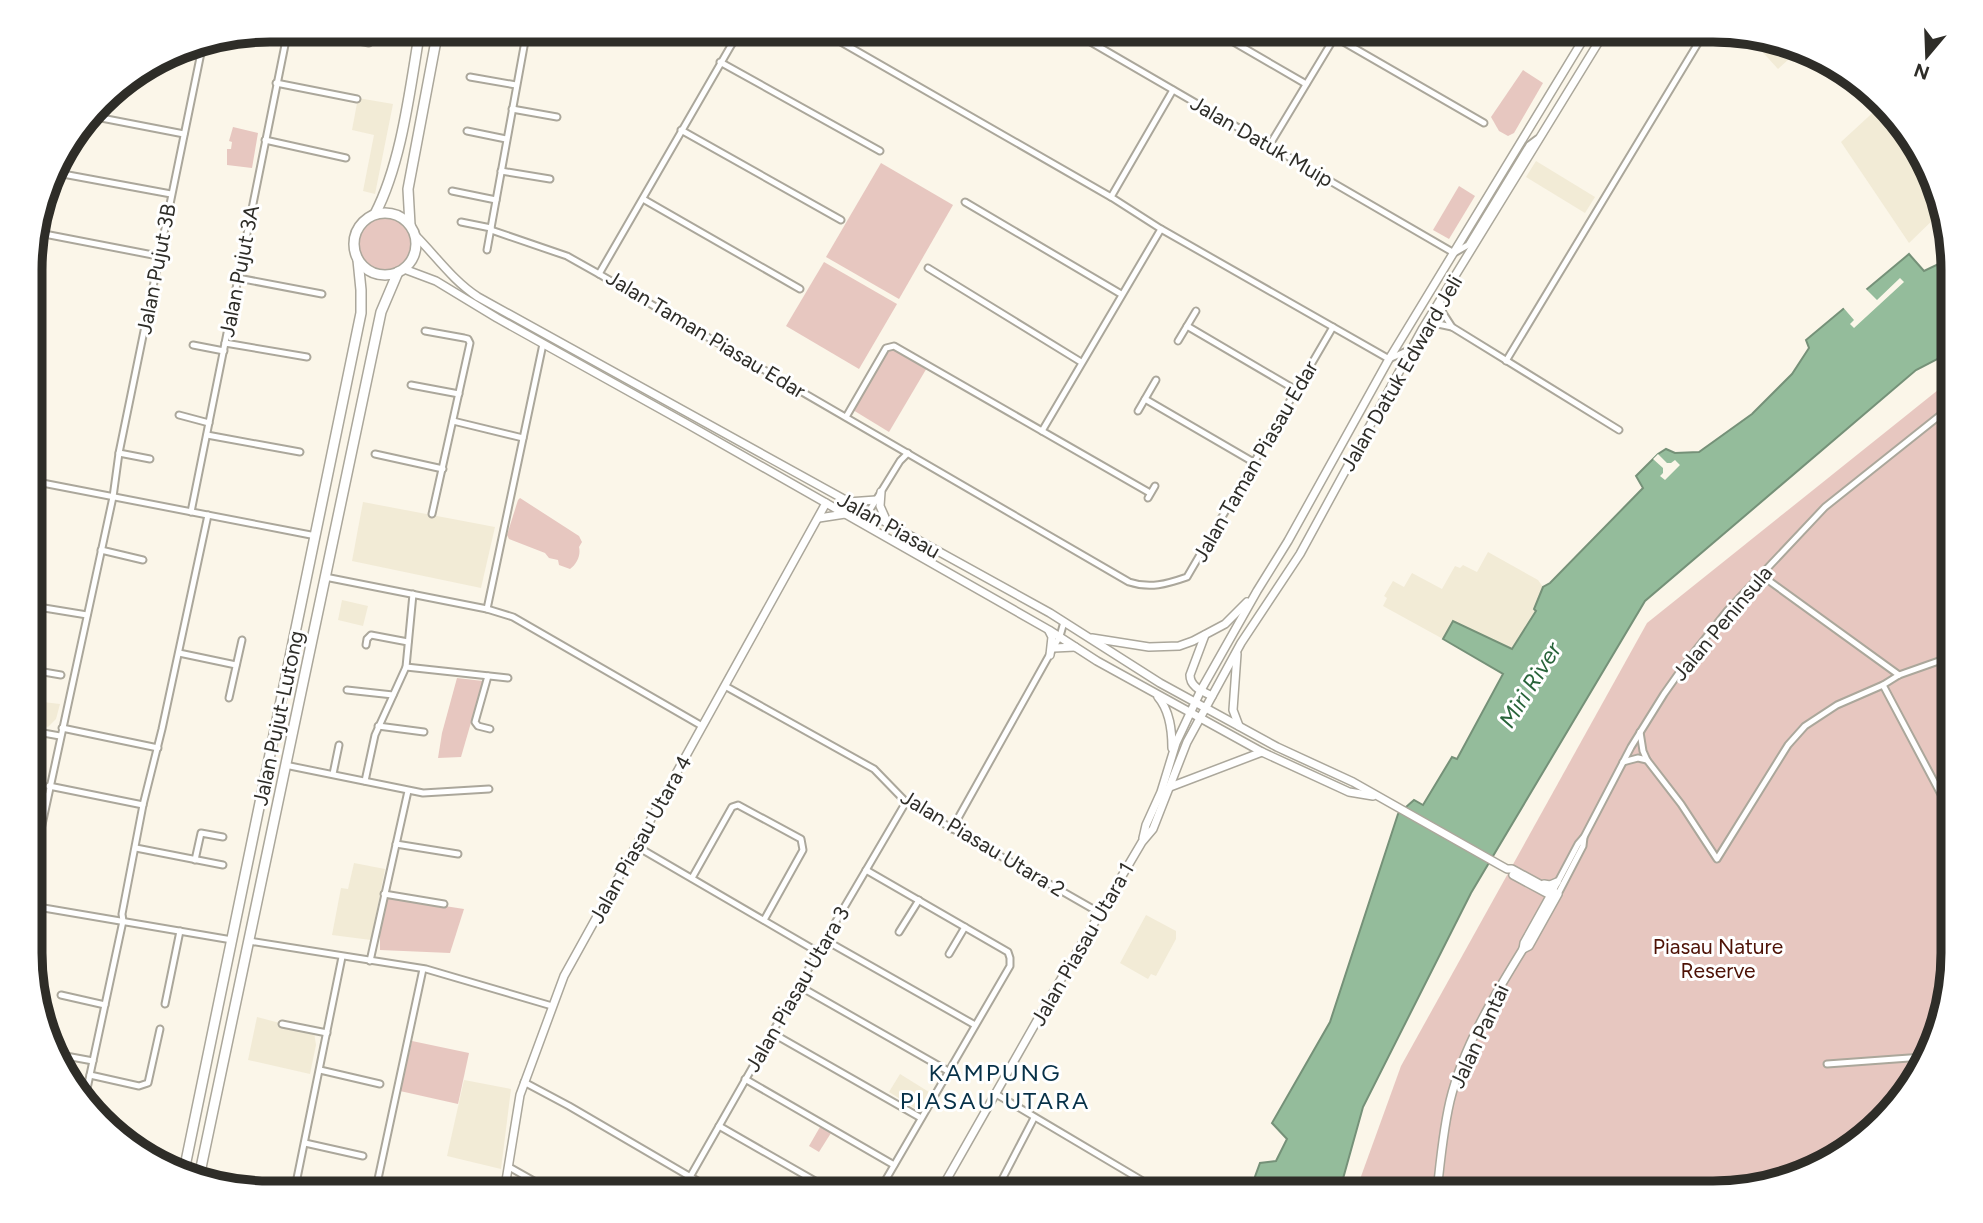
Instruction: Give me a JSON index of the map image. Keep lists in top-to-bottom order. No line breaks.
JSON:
{"streets":{"highway":["Jalan Pujut-Lutong"],"street":["Jalan Datuk Muip","Jalan Pujut 3B","Jalan Pujut 3A","Jalan Taman Piasau Edar","Jalan Datuk Edward Jeli","Jalan Piasau","Jalan Peninsula","Jalan Piasau Utara 4","Jalan Piasau Utara 2","Jalan Piasau Utara 1","Jalan Piasau Utara 3","Jalan Pantai"]},"crossings":[["Jalan Datuk Muip","Jalan Datuk Edward Jeli"],["Jalan Datuk Edward Jeli","Jalan Piasau"],["Jalan Datuk Edward Jeli","Jalan Piasau Utara 1"],["Jalan Piasau","Jalan Pujut-Lutong"],["Jalan Piasau","Jalan Piasau Utara 4"],["Jalan Piasau","Jalan Piasau Utara 1"],["Jalan Peninsula","Jalan Pantai"],["Jalan Piasau Utara 4","Jalan Piasau Utara 2"],["Jalan Piasau Utara 2","Jalan Piasau Utara 1"],["Jalan Piasau Utara 2","Jalan Piasau Utara 3"]],"districts":["KAMPUNG PIASAU UTARA"],"water":["Miri River"],"parks":["Piasau Nature Reserve"],"north":"bottom"}
